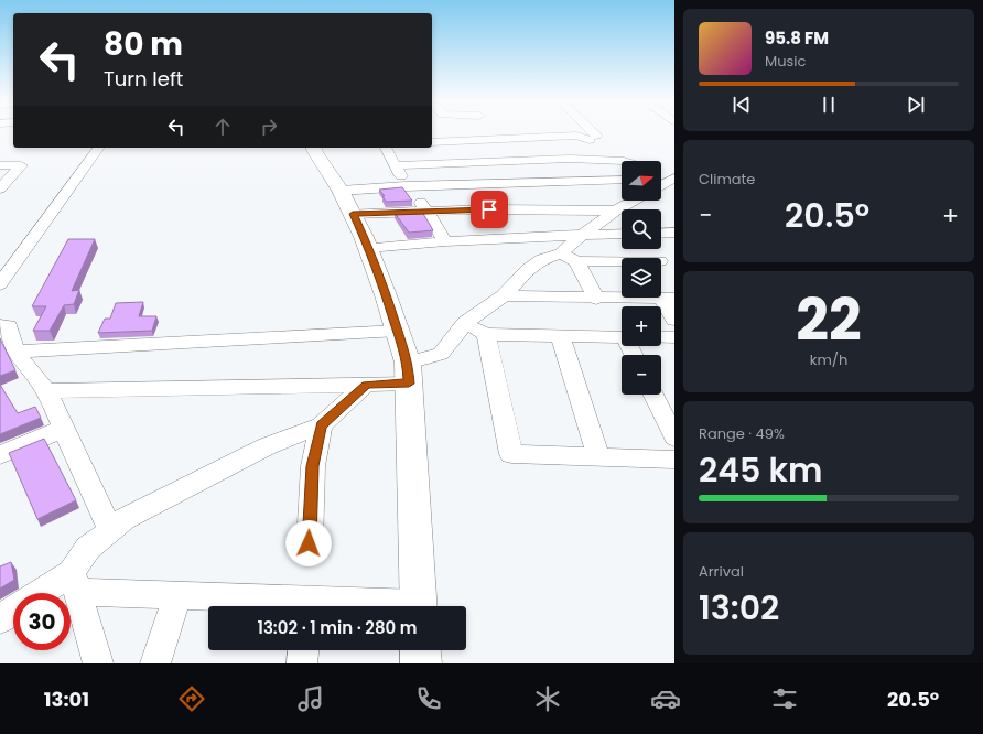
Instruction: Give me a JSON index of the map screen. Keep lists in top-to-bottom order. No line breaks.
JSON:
{"north":"right","page":{"turn":["80 m","Turn left"],"song":["95.8 FM","Music"],"tile":["Climate",["22","km/h"],["Range · 49%","245 km"],["Arrival","13:02"]],"map_buttons":["+","−"],"heat":["−","20.5°","+"],"limit":"30","trip":"13:02 · 1 min · 280 m","tabs":["13:01","20.5°"]}}
